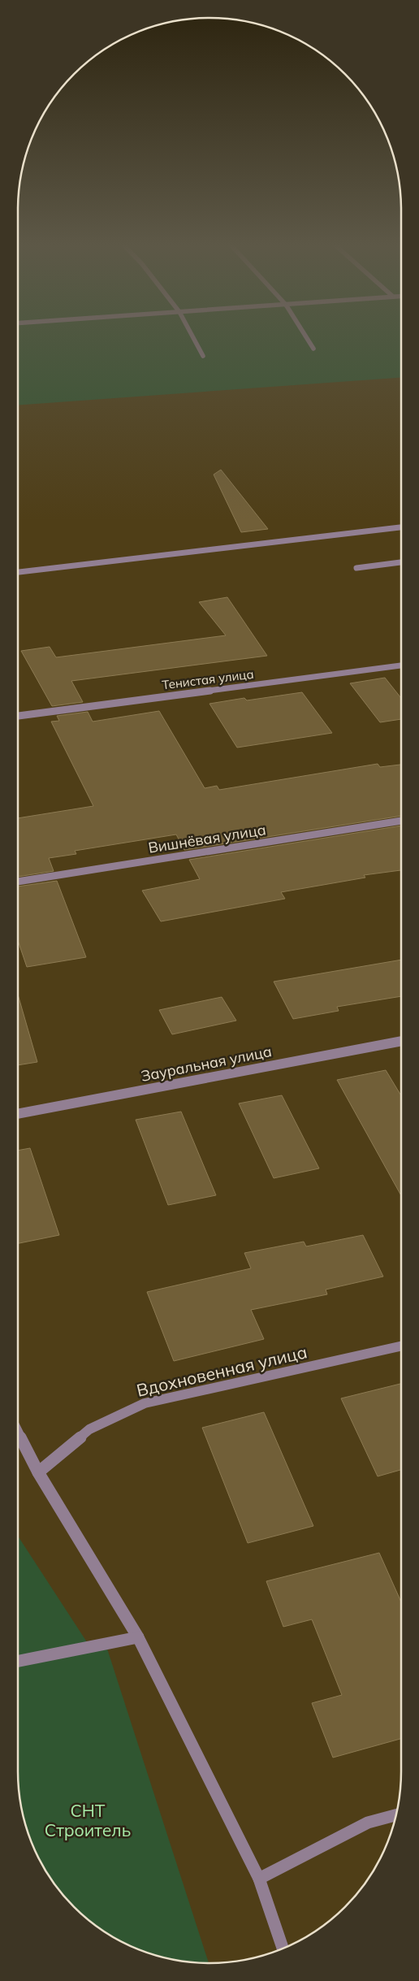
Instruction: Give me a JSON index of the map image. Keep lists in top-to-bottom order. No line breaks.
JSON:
{"streets":{"street":["Тенистая улица","Вишнёвая улица","Зауральная улица","Вдохновенная улица"]},"parks":["СНТ Строитель"]}
